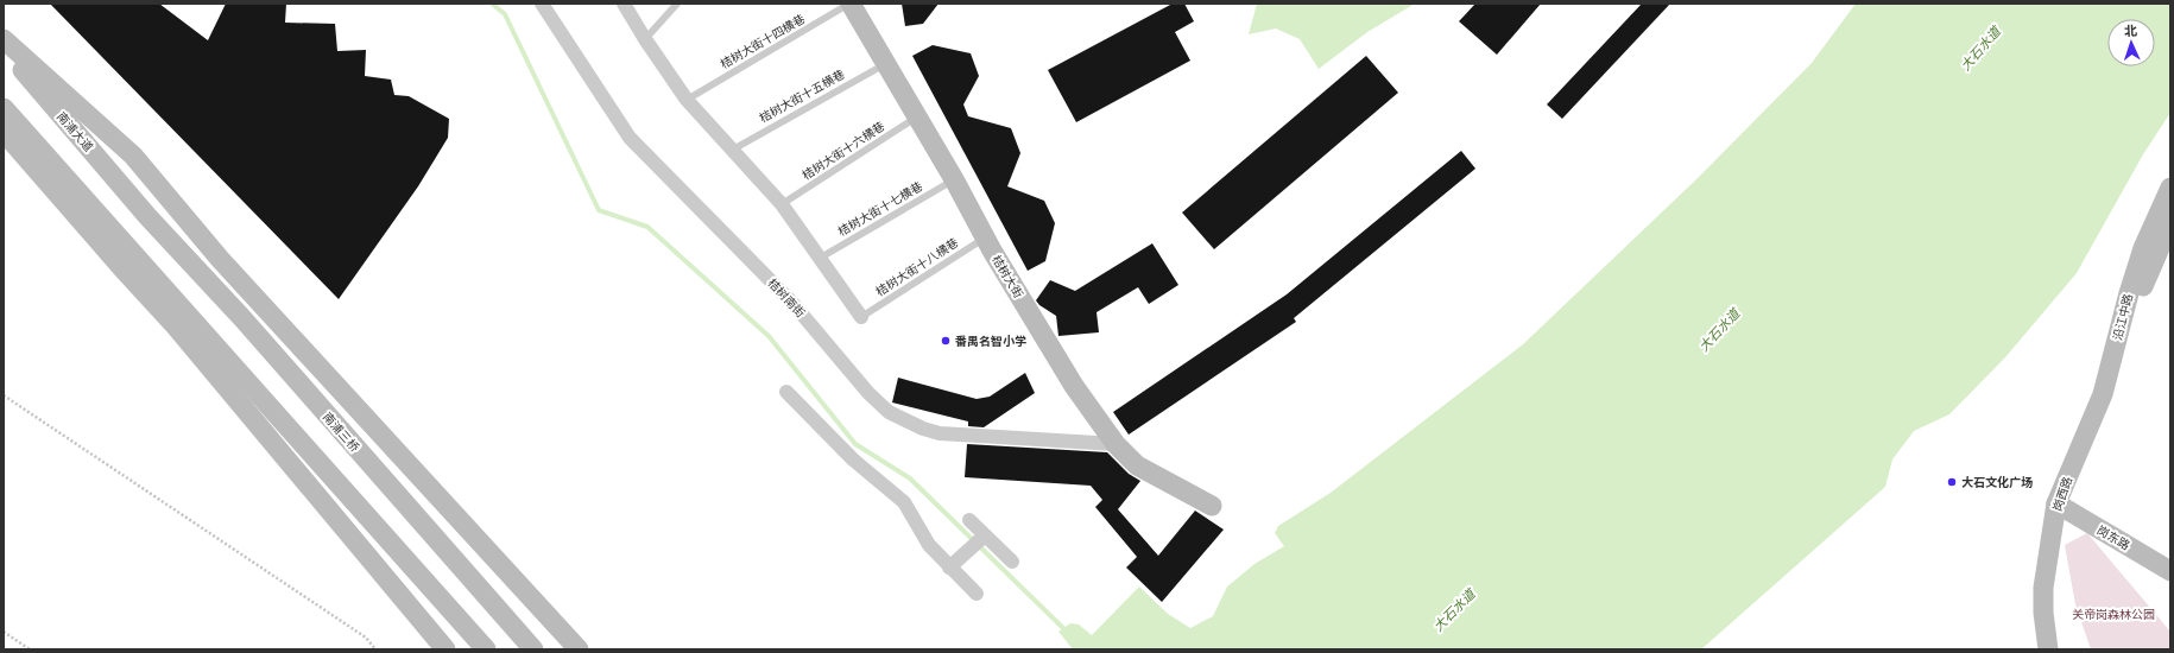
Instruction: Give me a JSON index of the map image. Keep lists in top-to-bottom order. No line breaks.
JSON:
{"streets":{"main road":["南浦大道","桔树大街","沿江中路","南浦三桥","岗西路","岗东路"],"street":["桔树南街"],"lane":["桔树大街十四横巷","桔树大街十五横巷","桔树大街十六横巷","桔树大街十七横巷","桔树大街十八横巷"]},"crossings":[["桔树大街十四横巷","桔树大街"],["桔树大街十五横巷","桔树大街"],["南浦大道","南浦三桥"],["桔树大街十六横巷","桔树大街"],["桔树大街十七横巷","桔树大街"],["桔树大街十八横巷","桔树大街"],["桔树大街","桔树南街"],["沿江中路","岗西路"],["岗西路","岗东路"]],"water":["大石水道"],"parks":["关帝岗森林公园"],"places":["番禺名智小学","大石文化广场"],"north":"top"}
